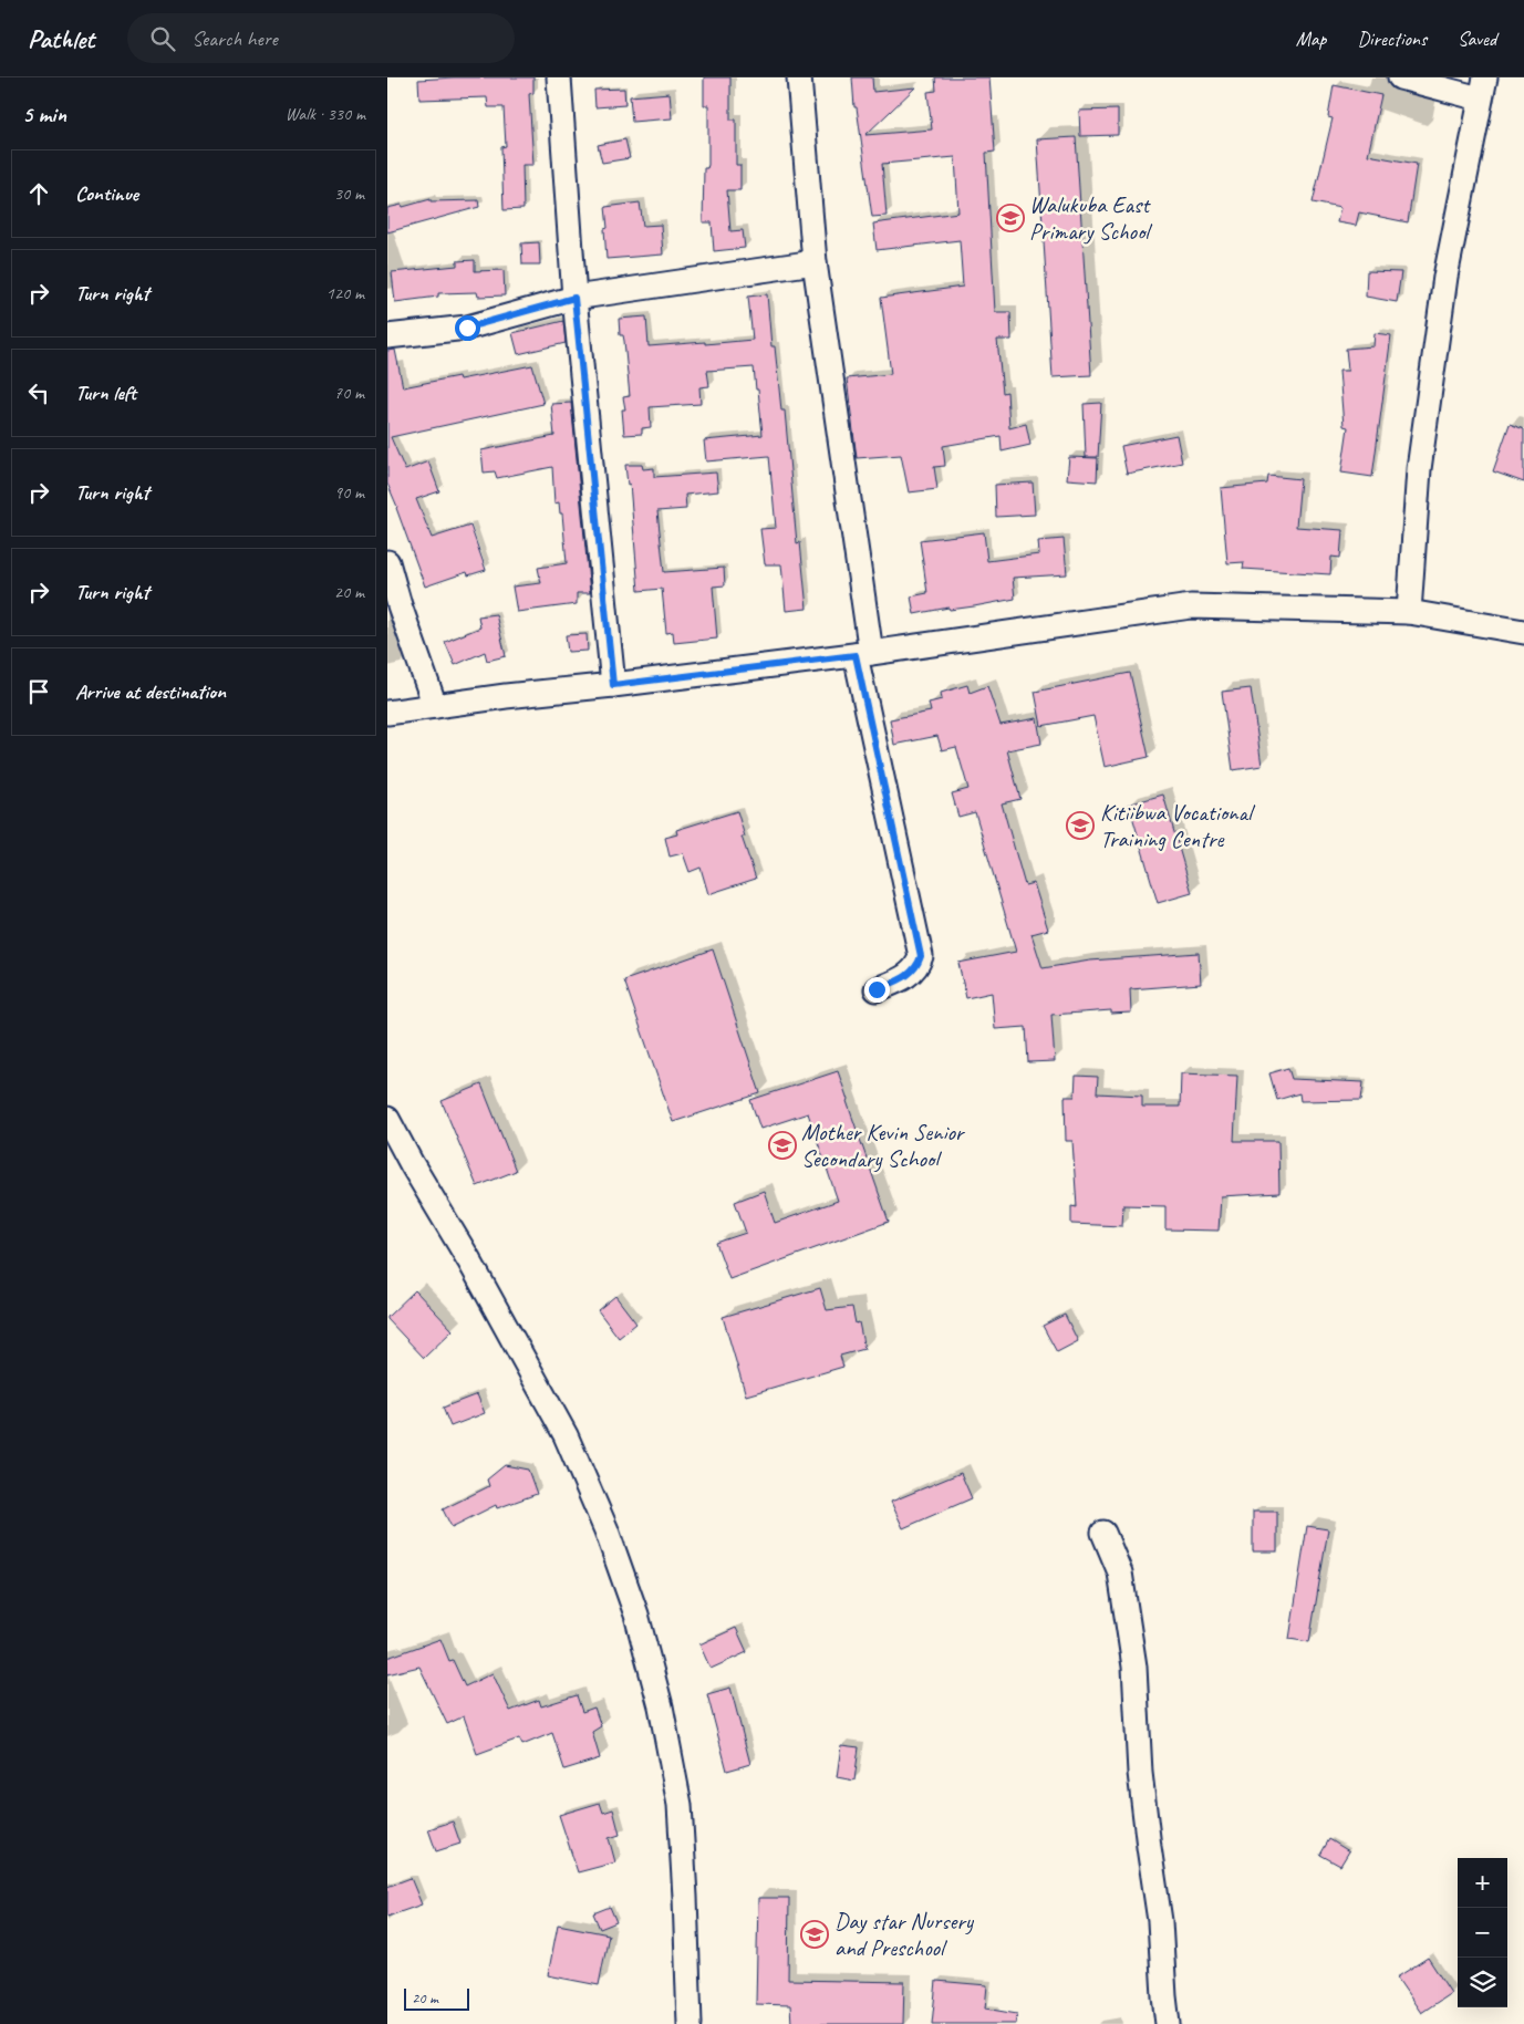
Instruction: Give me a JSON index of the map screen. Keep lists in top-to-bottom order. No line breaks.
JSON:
{"places":{"school or university":["Walukuba East Primary School","Kitiibwa Vocational Training Centre","Mother Kevin Senior Secondary School","Day star Nursery and Preschool"]},"scale_bar":"20 m","page":{"header":"Pathlet","search":"Search here","nav":["Map","Directions","Saved"],"heading":["5 min","Walk · 330 m"],"list":[["Continue","30 m"],["Turn right","120 m"],["Turn left","70 m"],["Turn right","90 m"],["Turn right","20 m"],"Arrive at destination"],"map_buttons":["+","−"],"scale":"20 m"}}
